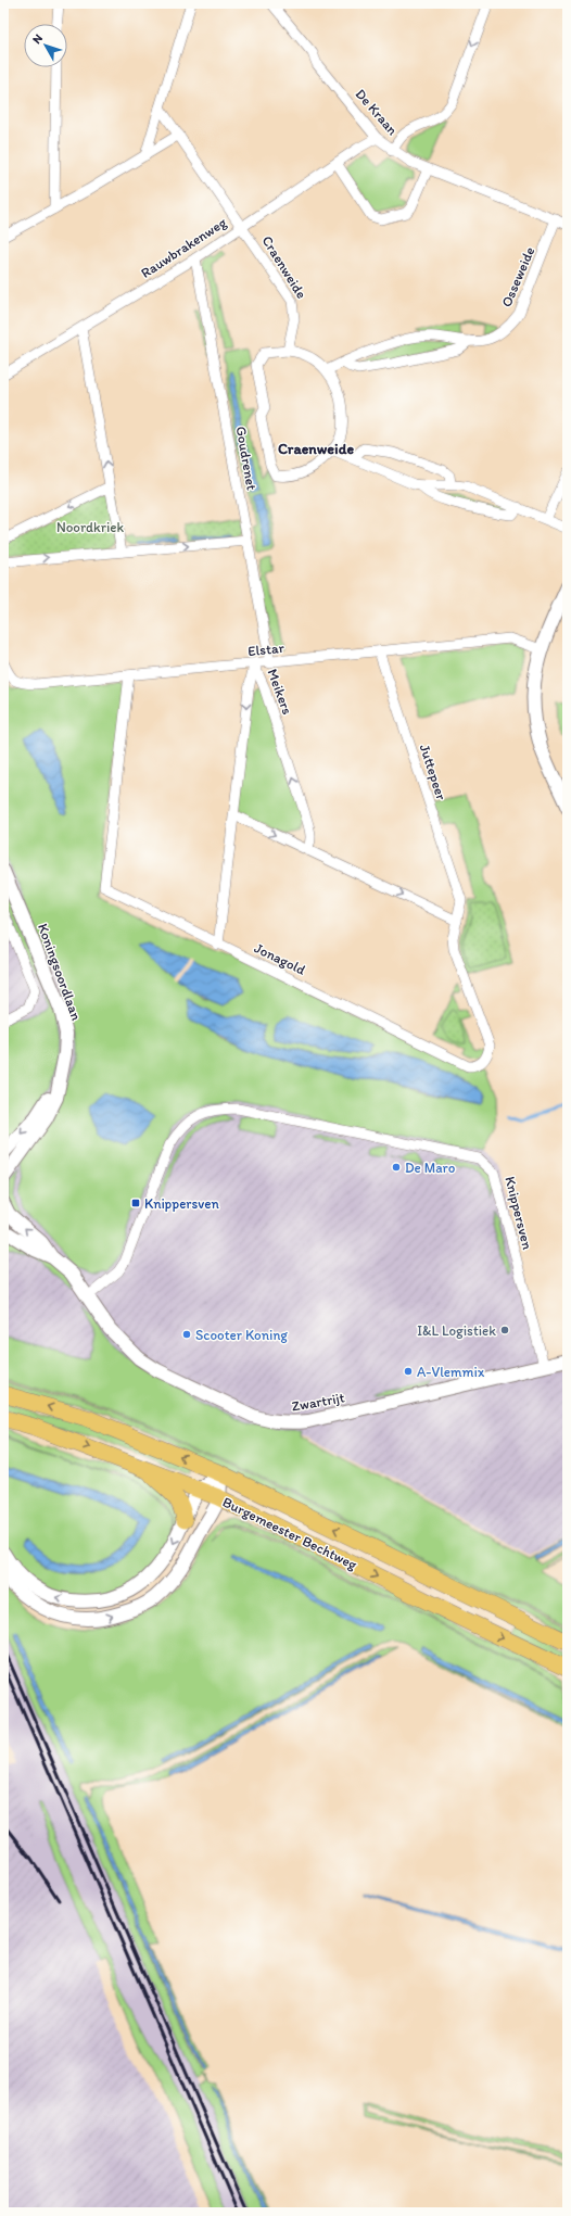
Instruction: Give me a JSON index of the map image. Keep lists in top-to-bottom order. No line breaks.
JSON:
{"streets":{"main road":["Burgemeester Bechtweg"],"street":["De Kraan","Rauwbrakenweg","Craenweide","Osseweide","Goudrenet","Elstar","Meikers","Juttepeer","Jonagold","Koningsoordlaan","Knippersven","Zwartrijt"]},"crossings":[["De Kraan","Rauwbrakenweg"],["De Kraan","Osseweide"],["Rauwbrakenweg","Craenweide"],["Rauwbrakenweg","Goudrenet"],["Goudrenet","Elstar"],["Elstar","Meikers"],["Elstar","Juttepeer"],["Elstar","Jonagold"],["Meikers","Jonagold"],["Juttepeer","Jonagold"],["Knippersven","Zwartrijt"]],"districts":["Craenweide"],"parks":["Noordkriek"],"places":{"other":["De Maro","I&L Logistiek","Scooter Koning","A-Vlemmix"],"transit":["Knippersven"]},"north":"top left"}
